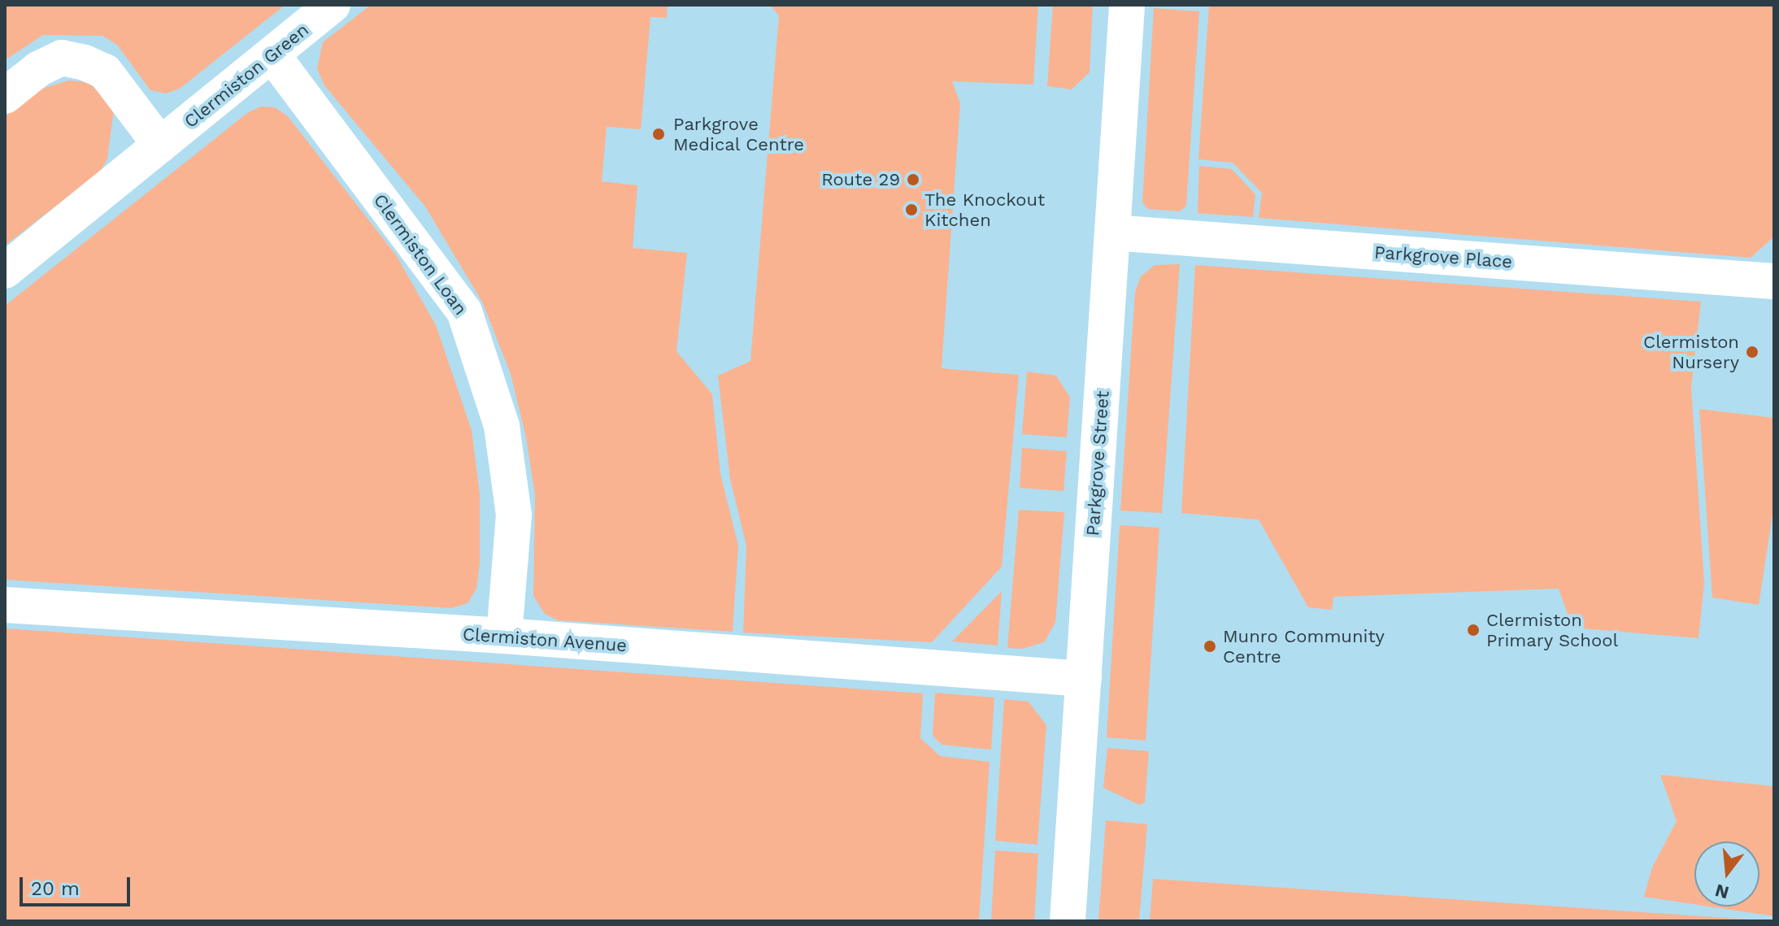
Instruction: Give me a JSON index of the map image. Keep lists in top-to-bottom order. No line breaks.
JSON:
{"streets":{"street":["Clermiston Green","Clermiston Loan","Parkgrove Place","Parkgrove Street","Clermiston Avenue"]},"crossings":[["Clermiston Green","Clermiston Loan"],["Clermiston Loan","Clermiston Avenue"],["Parkgrove Place","Parkgrove Street"],["Parkgrove Street","Clermiston Avenue"]],"places":["Parkgrove Medical Centre","Route 29","The Knockout Kitchen","Clermiston Nursery","Clermiston Primary School","Munro Community Centre"],"scale_bar":"20 m","north":"bottom"}
